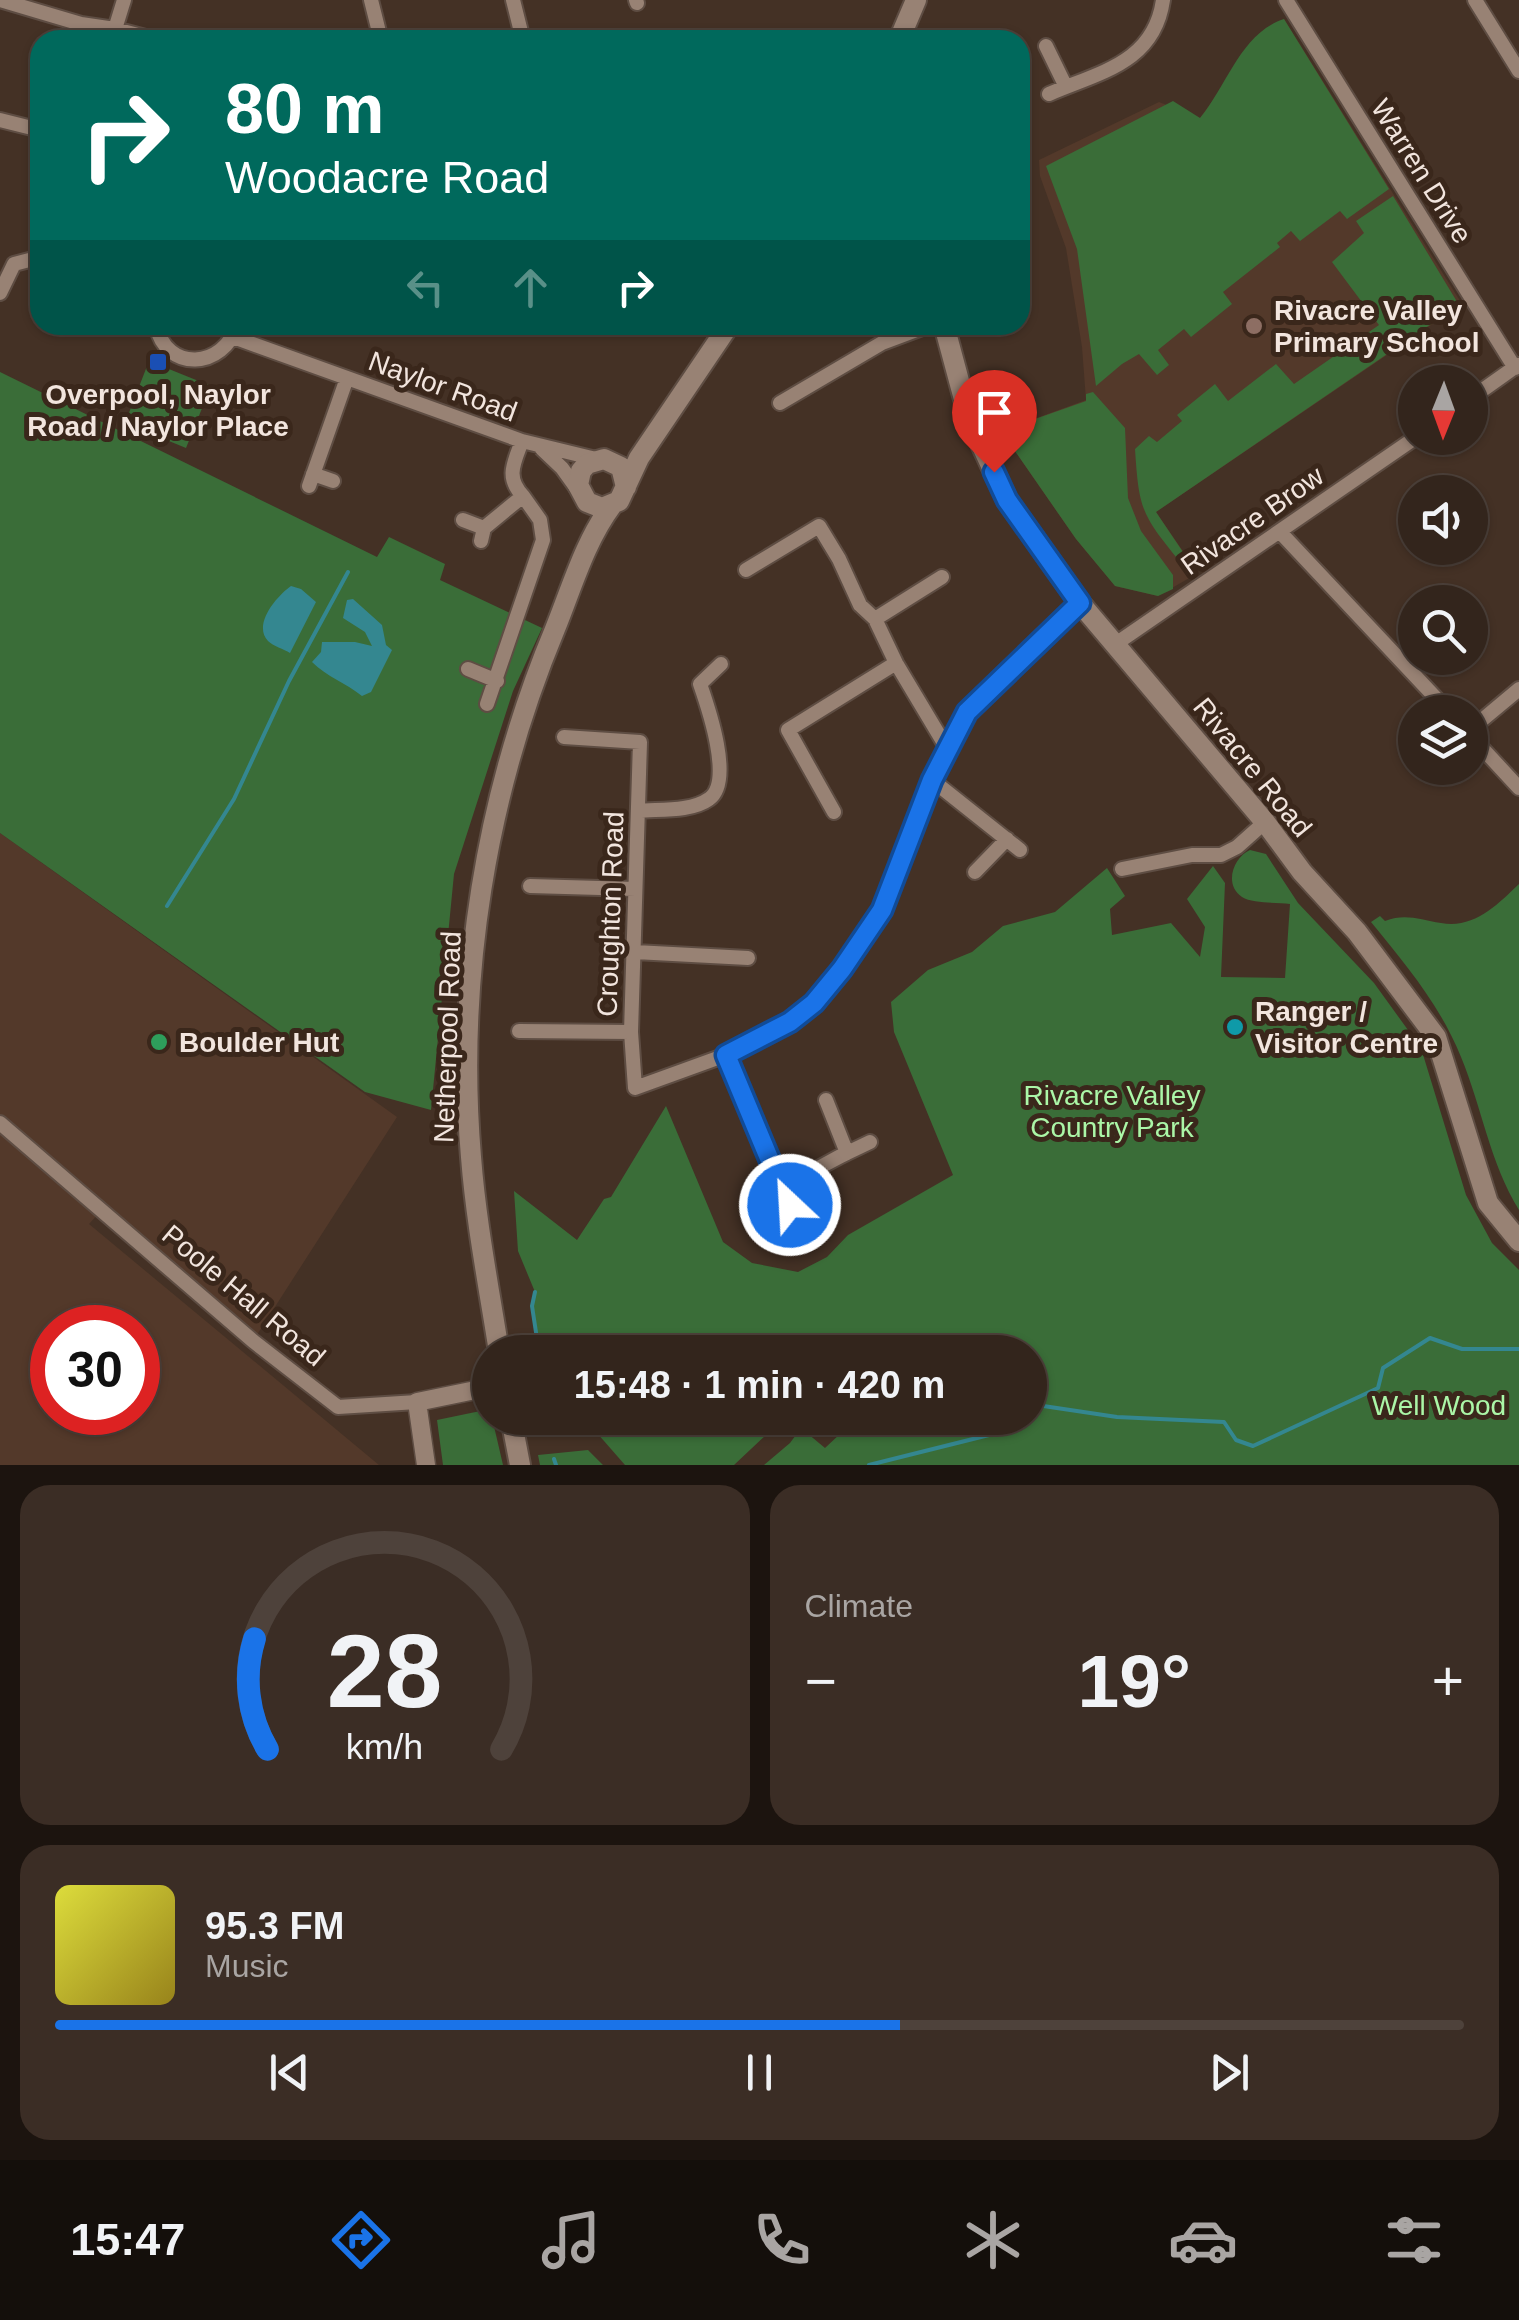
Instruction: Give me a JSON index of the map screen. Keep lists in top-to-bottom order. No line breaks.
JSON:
{"streets":{"main road":["Rivacre Road","Netherpool Road"],"street":["Warren Drive","Naylor Road","Rivacre Brow","Croughton Road","Poole Hall Road"]},"crossings":[["Naylor Road","Netherpool Road"],["Rivacre Brow","Rivacre Road"]],"parks":["Rivacre Valley Country Park","Well Wood"],"places":{"other":["Rivacre Valley Primary School","Ranger / Visitor Centre","Boulder Hut"],"transit":["Overpool, Naylor Road / Naylor Place"]},"north":"bottom","page":{"turn":["80 m","Woodacre Road"],"limit":"30","trip":"15:48 · 1 min · 420 m","tile":"Climate","heat":["−","19°","+"],"song":["95.3 FM","Music"],"tabs":"15:47","gauge":["28","km/h"]}}
